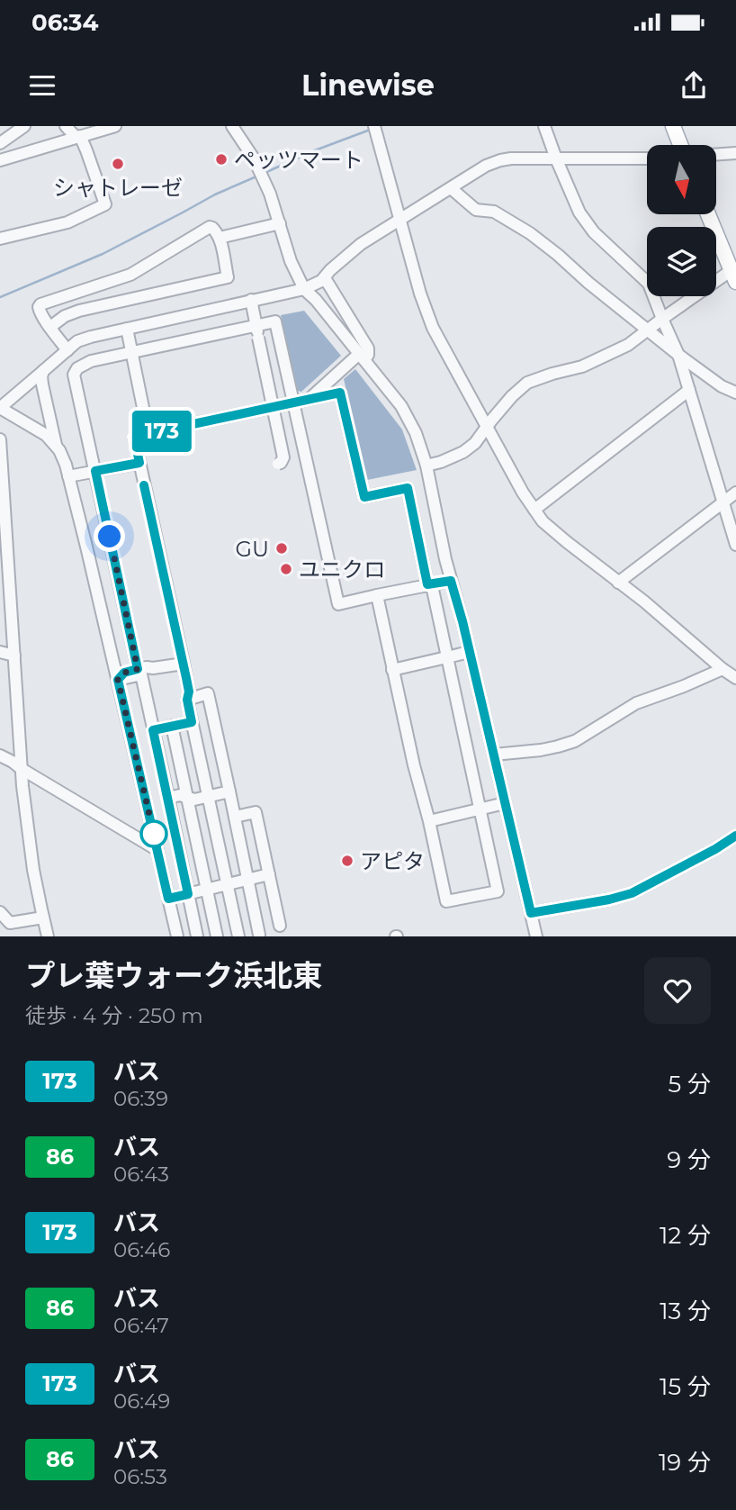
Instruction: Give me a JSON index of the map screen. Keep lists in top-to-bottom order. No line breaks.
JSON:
{"places":["ペッツマート","シャトレーゼ","GU","ユニクロ","アピタ"],"lines":["bus line 173"],"north":"bottom","page":{"status":"06:34","header":"Linewise","on_map":"173","heading":["プレ葉ウォーク浜北東","徒歩 · 4 分 · 250 m"],"list":[{"mark":"173","name":"バス","note":"06:39","value":"5 分"},{"mark":"86","name":"バス","note":"06:43","value":"9 分"},{"mark":"173","name":"バス","note":"06:46","value":"12 分"},{"mark":"86","name":"バス","note":"06:47","value":"13 分"},{"mark":"173","name":"バス","note":"06:49","value":"15 分"},{"mark":"86","name":"バス","note":"06:53","value":"19 分"}]}}
